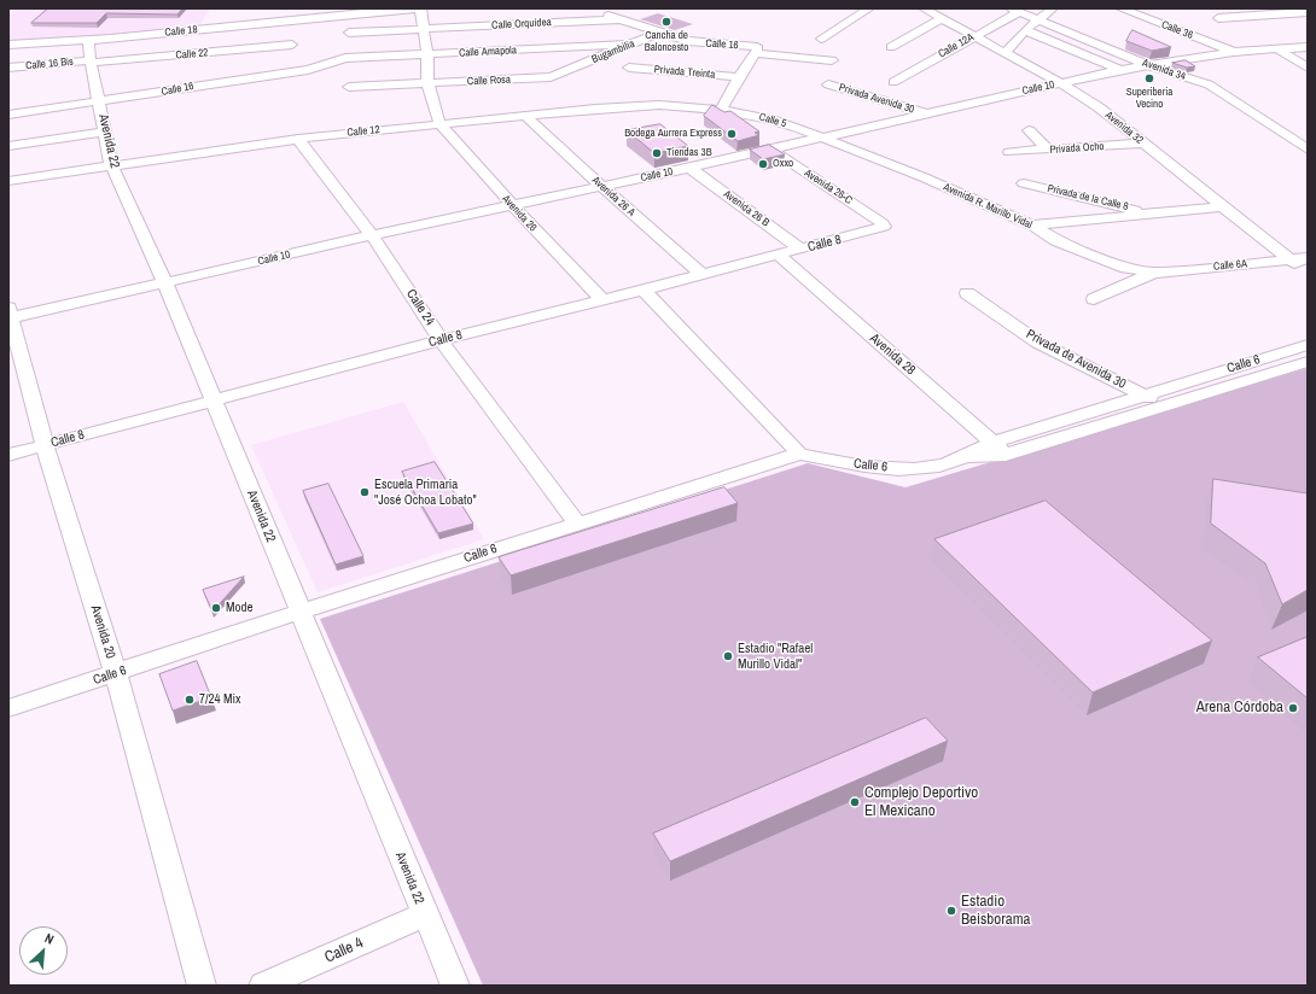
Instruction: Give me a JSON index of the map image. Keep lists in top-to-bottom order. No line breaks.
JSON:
{"streets":{"street":["Calle Orquídea","Calle 36","Calle 18","Calle 16","Calle 12A","Calle Amapola","Bugambilia","Calle 22","Calle 16 Bis","Avenida 34","Privada Treinta","Calle Rosa","Calle 10","Privada Avenida 30","Calle 5","Avenida 32","Calle 12","Avenida 22","Privada Ocho","Avenida 26-C","Avenida 26 A","Privada de la Calle 8","Avenida R. Marillo Vidal","Avenida 26 B","Avenida 26","Calle 8","Calle 6A","Calle 24","Avenida 28","Privada de Avenida 30","Calle 6","Avenida 20","Calle 4"]},"crossings":[["Calle Orquídea","Bugambilia"],["Calle 36","Calle 10"],["Calle 18","Avenida 22"],["Calle 16","Calle Amapola"],["Calle 16","Bugambilia"],["Calle 16","Privada Treinta"],["Calle 16","Avenida 22"],["Calle 12A","Avenida 34"],["Calle 12A","Avenida 32"],["Calle Amapola","Bugambilia"],["Bugambilia","Calle Rosa"],["Calle 22","Calle 16 Bis"],["Calle 22","Avenida 22"],["Calle 16 Bis","Avenida 22"],["Avenida 34","Calle 10"],["Privada Treinta","Calle 5"],["Privada Treinta","Calle 12"],["Calle 10","Privada Avenida 30"],["Calle 10","Calle 5"],["Calle 10","Avenida 32"],["Calle 10","Avenida 22"],["Calle 10","Avenida 26-C"],["Calle 10","Avenida 26 A"],["Calle 10","Avenida R. Marillo Vidal"],["Calle 10","Avenida 26 B"],["Calle 10","Avenida 26"],["Calle 10","Calle 24"],["Calle 10","Avenida 20"],["Calle 5","Calle 12"],["Calle 5","Avenida R. Marillo Vidal"],["Avenida 32","Privada Ocho"],["Avenida 32","Calle 6A"],["Calle 12","Avenida 22"],["Calle 12","Avenida 26 A"],["Calle 12","Avenida 26"],["Calle 12","Calle 24"],["Avenida 22","Calle 8"],["Avenida 22","Calle 6"],["Avenida 22","Calle 4"],["Avenida 26-C","Calle 8"],["Avenida 26 A","Calle 8"],["Avenida R. Marillo Vidal","Calle 6A"],["Avenida 26 B","Calle 8"],["Avenida 26","Calle 8"],["Calle 8","Calle 24"],["Calle 8","Avenida 28"],["Calle 8","Avenida 20"],["Calle 24","Calle 6"],["Avenida 28","Calle 6"],["Privada de Avenida 30","Calle 6"],["Calle 6","Avenida 20"]],"places":["Cancha de Baloncesto","Superiberia Vecino","Bodega Aurrera Express","Tiendas 3B","Oxxo","Escuela Primaria \"José Ochoa Lobato\"","Mode","Estadio \"Rafael Murillo Vidal\"","7/24 Mix","Arena Córdoba","Complejo Deportivo El Mexicano","Estadio Beisborama"],"north":"top right"}
